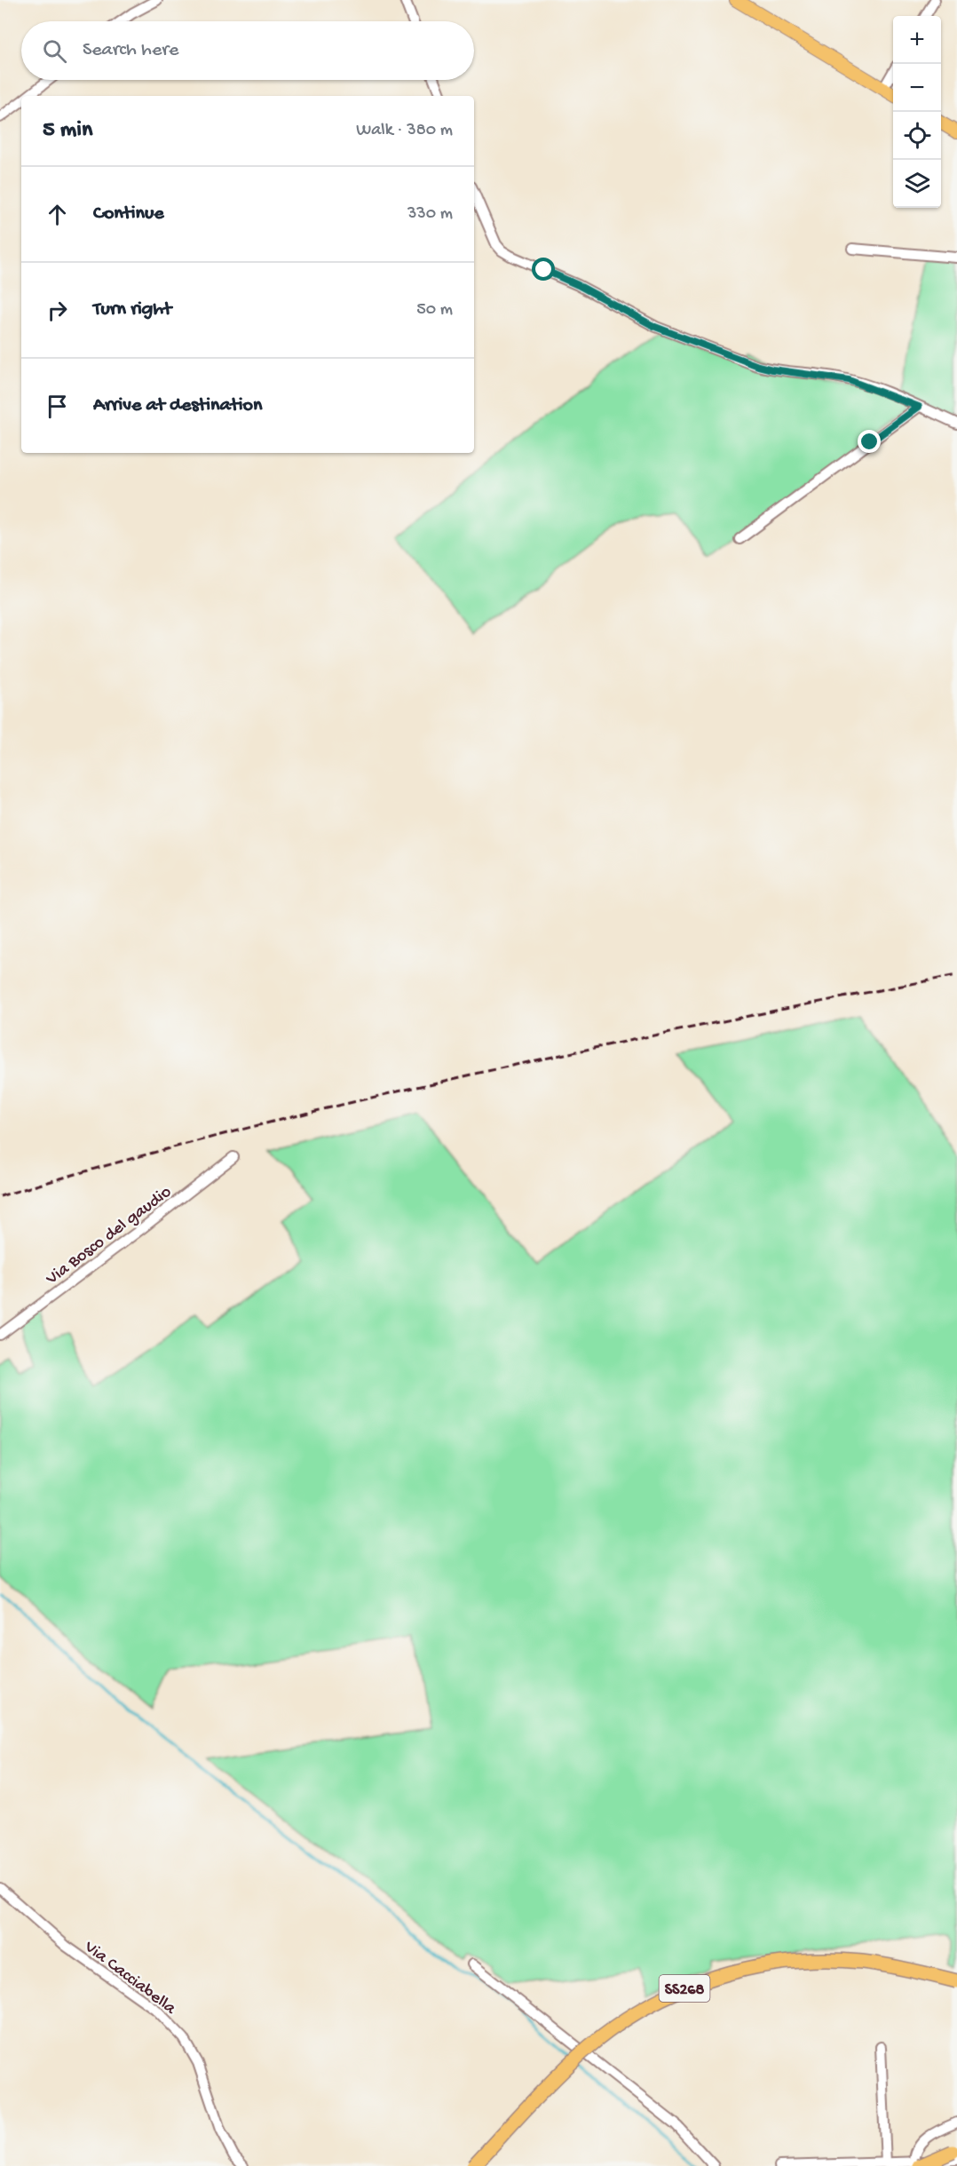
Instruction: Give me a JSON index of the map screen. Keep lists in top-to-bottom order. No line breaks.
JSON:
{"streets":{"highway":["SS268"],"street":["Via Bosco del gaudio","Via Cacciabella"]},"page":{"map_buttons":["+","−"],"search":"Search here","heading":["5 min","Walk · 380 m"],"list":[["Continue","330 m"],["Turn right","50 m"],"Arrive at destination"]}}
